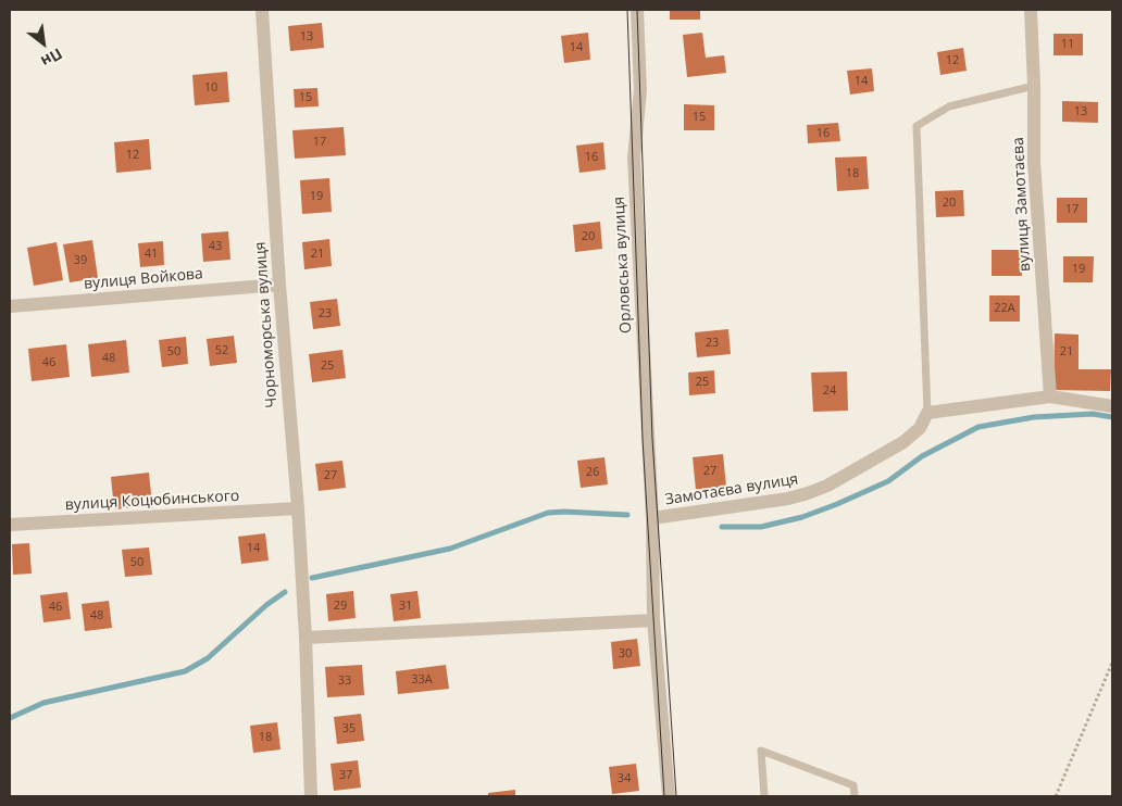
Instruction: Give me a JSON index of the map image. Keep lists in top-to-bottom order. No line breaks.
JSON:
{"streets":{"street":["вулиця Замотаєва","Орловська вулиця","вулиця Войкова","Чорноморська вулиця","Замотаєва вулиця","вулиця Коцюбинського"]},"crossings":[["Орловська вулиця","Замотаєва вулиця"],["вулиця Войкова","Чорноморська вулиця"],["Чорноморська вулиця","вулиця Коцюбинського"]],"house_numbers":["13","11","14","12","14","10","15","13","15","16","17","12","16","18","19","20","17","20","43","41","21","39","19","22А","23","23","52","50","21","48","46","25","25","24","27","26","27","14","50","29","31","46","48","30","33А","33","35","18","37","34"],"north":"bottom right"}
